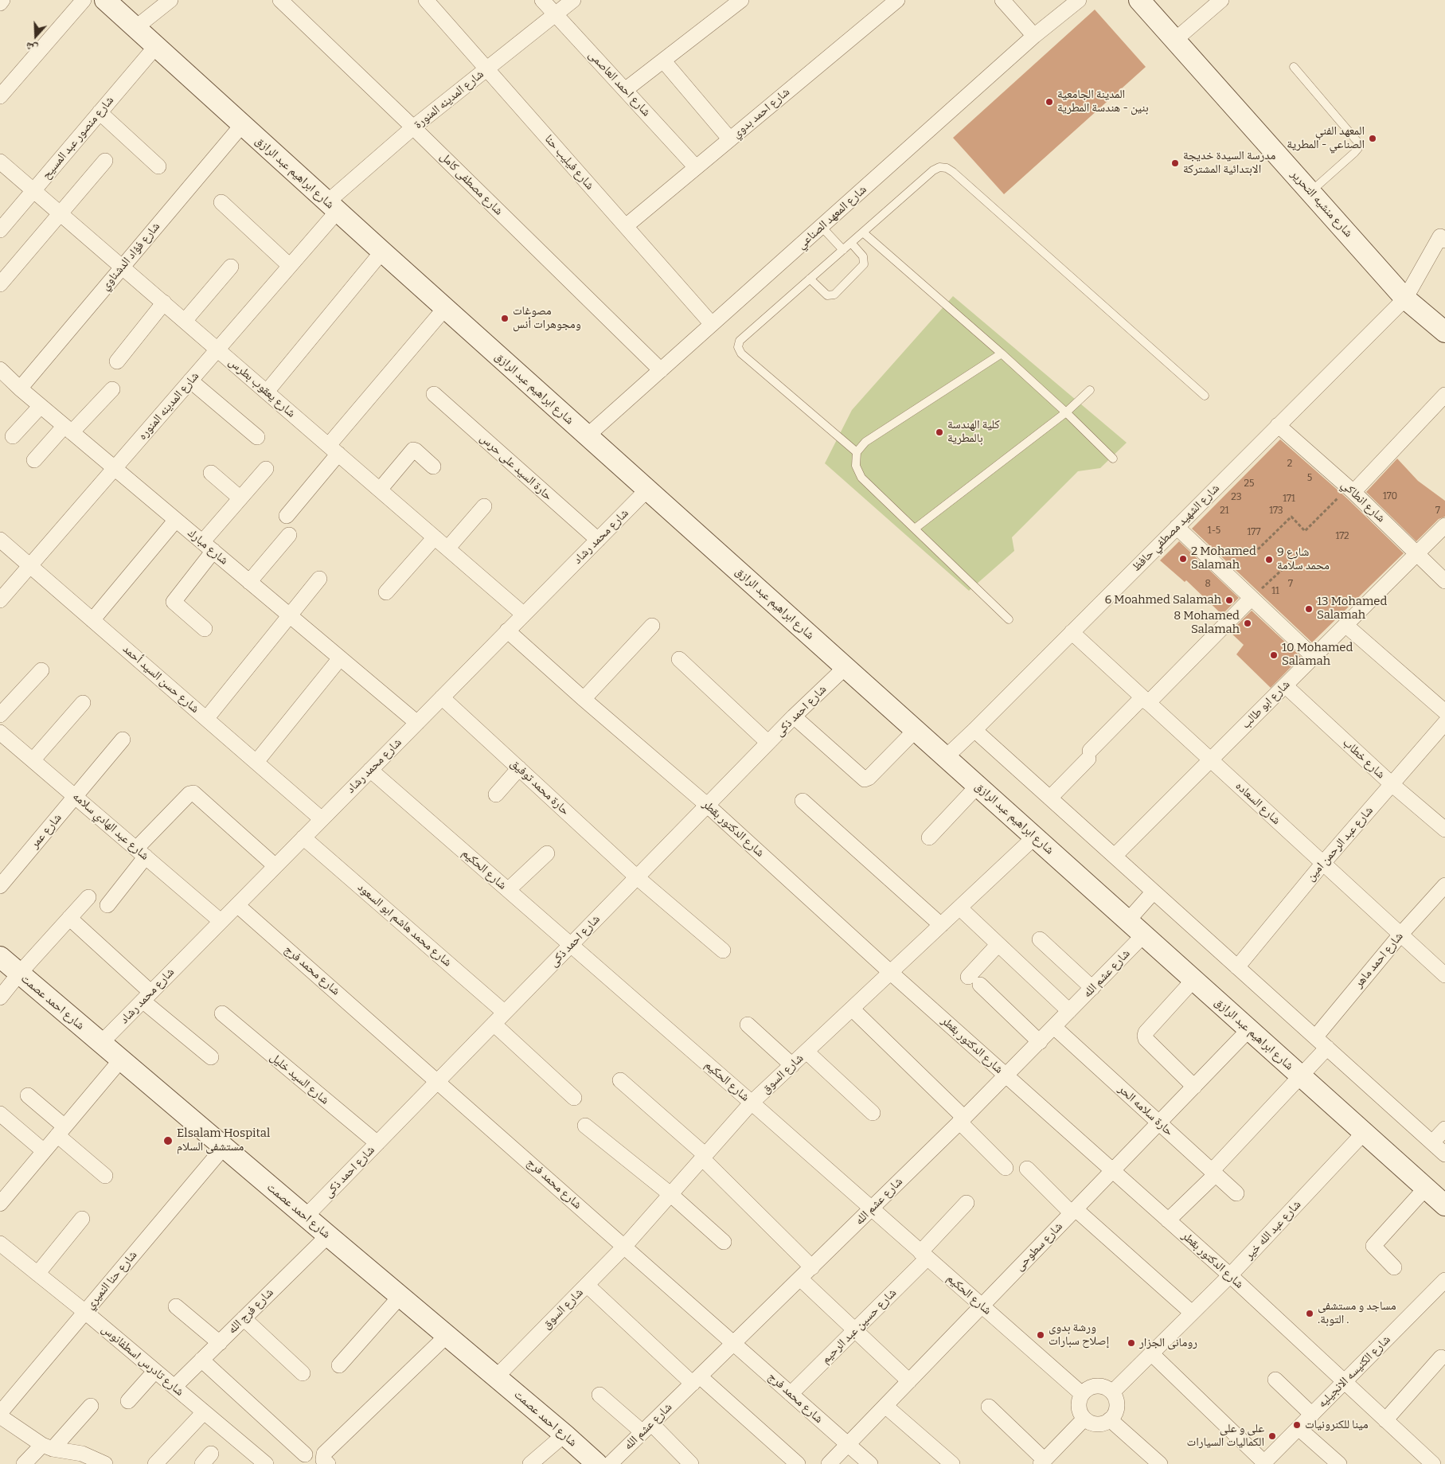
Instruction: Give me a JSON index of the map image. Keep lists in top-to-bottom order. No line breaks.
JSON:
{"streets":{"main road":["شارع ابراهيم عبد الرازق","شارع منشيه التحرير","شارع احمد عصمت"],"street":["شارع احمد العاصمى","شارع المدينه المنورة","شارع احمد بدوي","شارع منصور عبد المسيح","شارع فيليب حنا","شارع مصطفى كامل","شارع المعهد الصناعي","شارع فؤاد الدشناوي","شارع يعقوب بطرس","شارع المدينه المنوره","حارة السيد على حرس","شارع انطاكي","شارع الشهيد مصطفي حافظ","شارع محمد رشاد","شارع مبارك","شارع حسن السيد أحمد","شارع ابو طالب","شارع احمد ذكى","شارع خطاب","حارة محمد توفيق","شارع السعاده","شارع عبد الهادي سلامه","شارع الدكتور بقطر","شارع عمر","شارع عبد الرحمن امين","شارع الحكيم","شارع محمد هاشم ابو السعود","شارع احمد ماهر","شارع محمد فرج","شارع عشم الله","شارع السوق","شارع السيد خليل","حارة سلامه الحر","شارع عبد الله خير","شارع سطوحى","شارع حنا النميري","شارع فرج الله","شارع حسين عبد الرحيم","شارع تادرس اسطفانوس","شارع الكنيسه الانجيليه"]},"crossings":[["شارع احمد العاصمى","شارع المدينه المنورة"],["شارع احمد العاصمى","شارع احمد بدوي"],["شارع المدينه المنورة","شارع فيليب حنا"],["شارع المدينه المنورة","شارع ابراهيم عبد الرازق"],["شارع المدينه المنورة","شارع مصطفى كامل"],["شارع المدينه المنورة","شارع المدينه المنوره"],["شارع احمد بدوي","شارع فيليب حنا"],["شارع منصور عبد المسيح","شارع ابراهيم عبد الرازق"],["شارع منصور عبد المسيح","شارع يعقوب بطرس"],["شارع فيليب حنا","شارع المعهد الصناعي"],["شارع ابراهيم عبد الرازق","شارع المعهد الصناعي"],["شارع ابراهيم عبد الرازق","شارع فؤاد الدشناوي"],["شارع ابراهيم عبد الرازق","شارع المدينه المنوره"],["شارع ابراهيم عبد الرازق","شارع الشهيد مصطفي حافظ"],["شارع ابراهيم عبد الرازق","شارع محمد رشاد"],["شارع ابراهيم عبد الرازق","شارع احمد ذكى"],["شارع ابراهيم عبد الرازق","شارع عشم الله"],["شارع ابراهيم عبد الرازق","شارع السوق"],["شارع ابراهيم عبد الرازق","شارع عبد الله خير"],["شارع ابراهيم عبد الرازق","شارع سطوحى"],["شارع مصطفى كامل","شارع المعهد الصناعي"],["شارع منشيه التحرير","شارع الشهيد مصطفي حافظ"],["شارع فؤاد الدشناوي","شارع يعقوب بطرس"],["شارع فؤاد الدشناوي","شارع مبارك"],["شارع يعقوب بطرس","شارع المدينه المنوره"],["شارع يعقوب بطرس","شارع محمد رشاد"],["شارع المدينه المنوره","شارع مبارك"],["شارع المدينه المنوره","شارع حسن السيد أحمد"],["حارة السيد على حرس","شارع محمد رشاد"],["شارع انطاكي","شارع الشهيد مصطفي حافظ"],["شارع انطاكي","شارع ابو طالب"],["شارع الشهيد مصطفي حافظ","شارع السعاده"],["شارع محمد رشاد","شارع مبارك"],["شارع محمد رشاد","شارع حسن السيد أحمد"],["شارع محمد رشاد","حارة محمد توفيق"],["شارع محمد رشاد","شارع عبد الهادي سلامه"],["شارع محمد رشاد","شارع الدكتور بقطر"],["شارع محمد رشاد","شارع الحكيم"],["شارع محمد رشاد","شارع محمد هاشم ابو السعود"],["شارع محمد رشاد","شارع محمد فرج"],["شارع محمد رشاد","شارع احمد عصمت"],["شارع ابو طالب","شارع خطاب"],["شارع ابو طالب","شارع السعاده"],["شارع احمد ذكى","حارة محمد توفيق"],["شارع احمد ذكى","شارع الدكتور بقطر"],["شارع احمد ذكى","شارع الحكيم"],["شارع احمد ذكى","شارع محمد هاشم ابو السعود"],["شارع احمد ذكى","شارع محمد فرج"],["شارع احمد ذكى","شارع احمد عصمت"],["شارع احمد ذكى","شارع السيد خليل"],["شارع خطاب","شارع عبد الرحمن امين"],["شارع السعاده","شارع عبد الرحمن امين"],["شارع السعاده","شارع احمد ماهر"],["شارع عبد الهادي سلامه","شارع عمر"],["شارع الدكتور بقطر","شارع عشم الله"],["شارع الدكتور بقطر","شارع السوق"],["شارع الدكتور بقطر","شارع عبد الله خير"],["شارع الدكتور بقطر","شارع سطوحى"],["شارع الدكتور بقطر","شارع الكنيسه الانجيليه"],["شارع الحكيم","شارع عشم الله"],["شارع الحكيم","شارع السوق"],["شارع الحكيم","شارع عبد الله خير"],["شارع الحكيم","شارع سطوحى"],["شارع الحكيم","شارع حسين عبد الرحيم"],["شارع محمد فرج","شارع عشم الله"],["شارع محمد فرج","شارع السوق"],["شارع محمد فرج","شارع سطوحى"],["شارع محمد فرج","شارع حسين عبد الرحيم"],["شارع عشم الله","حارة سلامه الحر"],["شارع احمد عصمت","شارع السوق"],["شارع احمد عصمت","شارع حنا النميري"],["شارع احمد عصمت","شارع فرج الله"],["حارة سلامه الحر","شارع سطوحى"],["شارع حنا النميري","شارع تادرس اسطفانوس"],["شارع فرج الله","شارع تادرس اسطفانوس"]],"places":["المدينة الجامعية بنين - هندسة المطرية","المعهد الفني الصناعي - المطرية","مدرسة السيدة خديجة الابتدائية المشتركة","مصوغات ومجوهرات أنس","كلية الهندسة بالمطرية","2 Mohamed Salamah","9 شارع محمد سلامة","6 Moahmed Salamah","13 Mohamed Salamah","8 Mohamed Salamah","10 Mohamed Salamah","Elsalam Hospital مستشفى السلام","مساجد و مستشفى .التوبة .","ورشة بدوى إصلاح سبارات","رومانى الجزار","مينا للكنرونيات","على و على الكماليات السيارات"],"house_numbers":["2","5","25","170","23","171","21","173","7","1-5","177","172","8","7","11"],"north":"bottom"}
